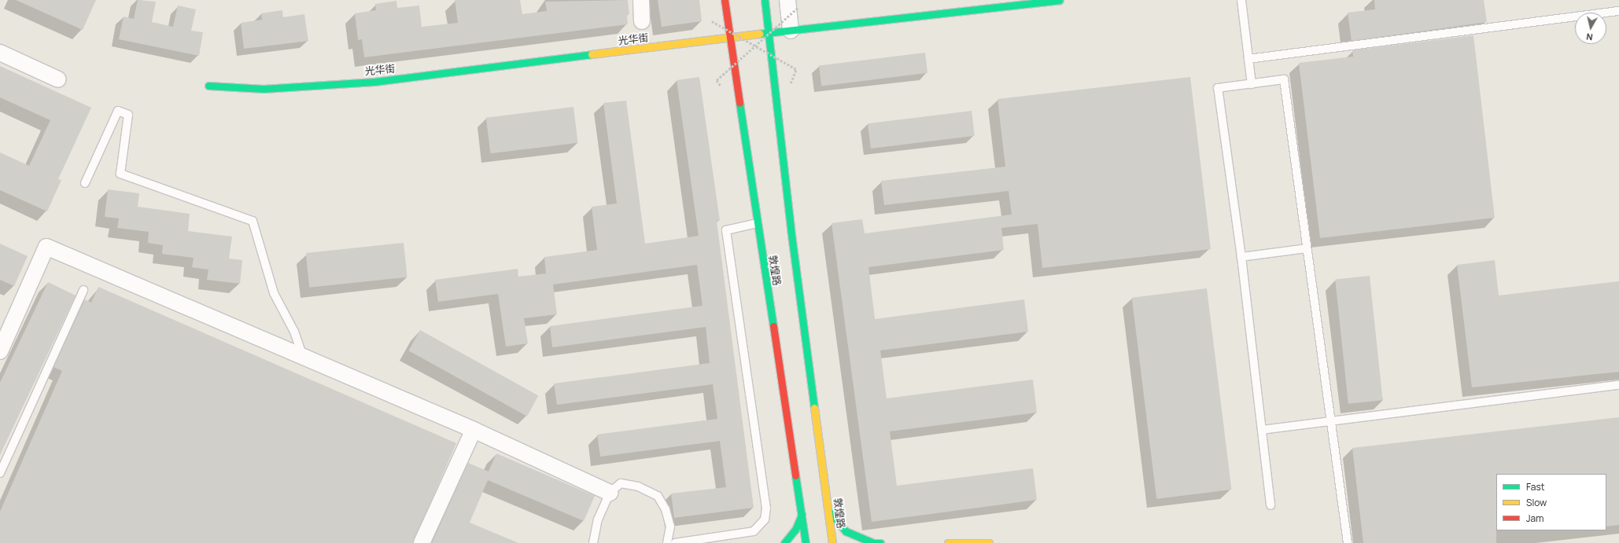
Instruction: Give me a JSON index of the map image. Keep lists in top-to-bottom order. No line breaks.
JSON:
{"streets":{"main road":["光华街","敦煌路"]},"crossings":[["光华街","敦煌路"]],"legend":["Fast","Slow","Jam"],"north":"bottom"}
